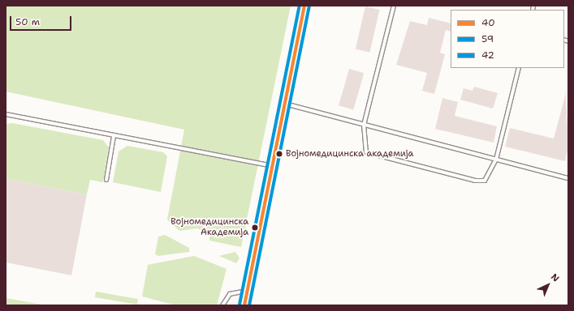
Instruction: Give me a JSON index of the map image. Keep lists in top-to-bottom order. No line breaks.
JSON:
{"places":["Војномедицинска академија","Војномедицинска Академија"],"lines":["transit line 40","transit line 42","transit line 59"],"legend":["40","59","42"],"scale_bar":"50 m","north":"top right"}
